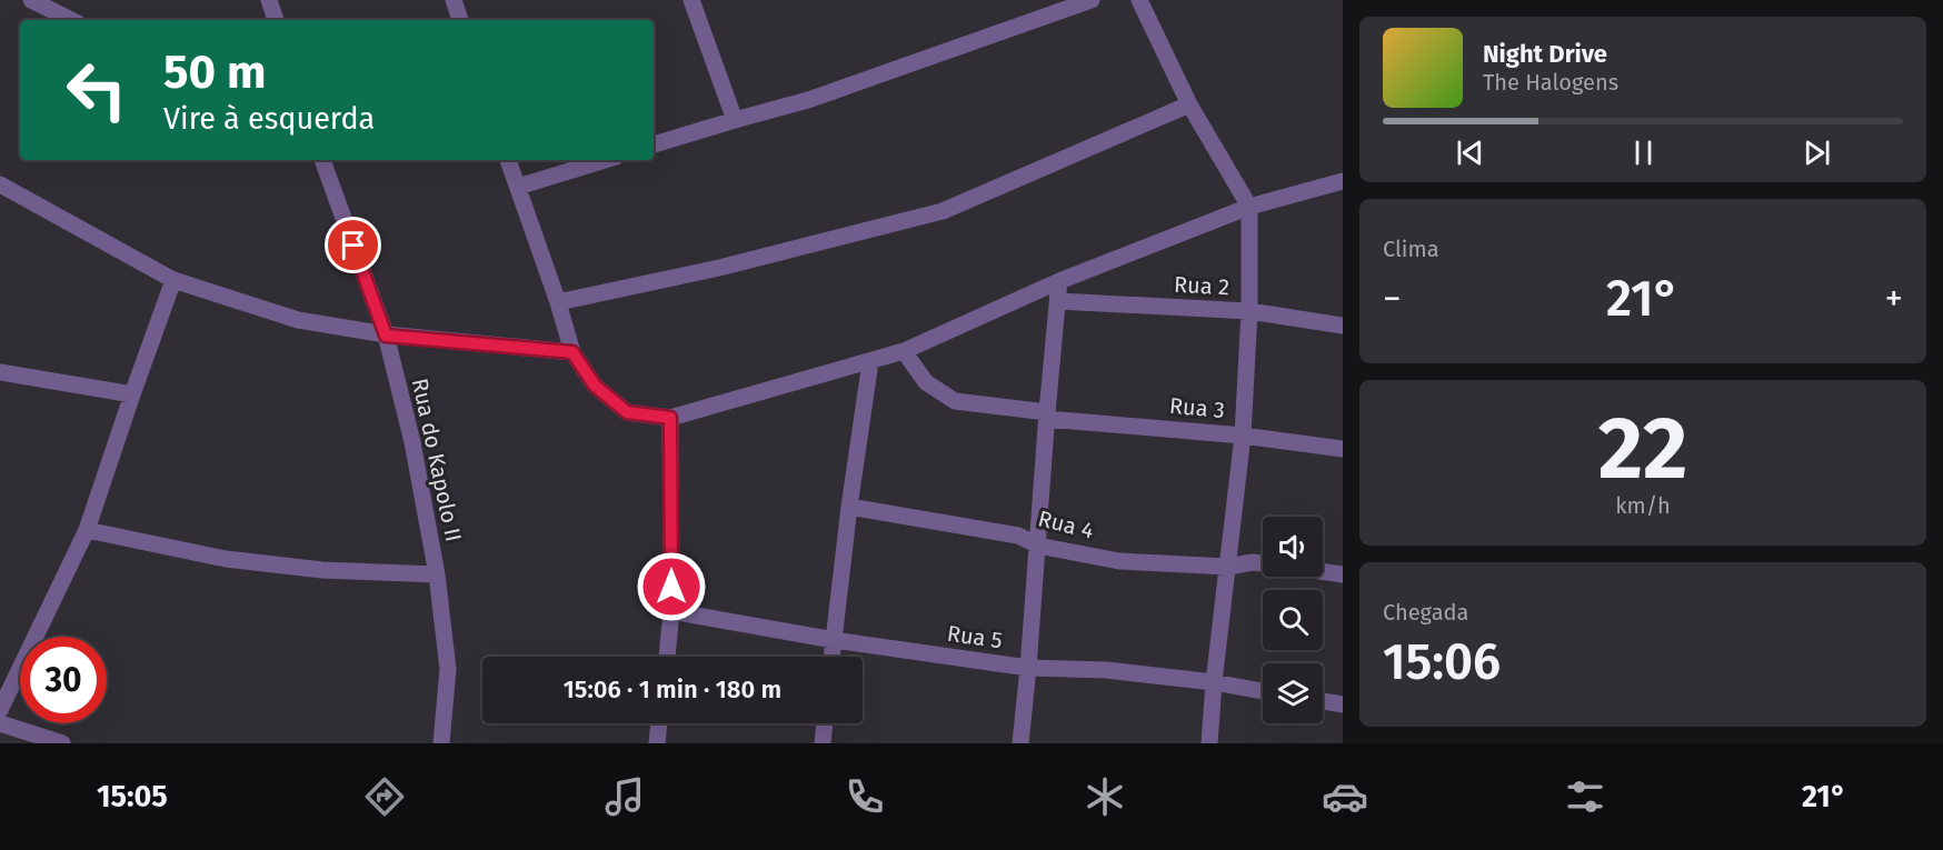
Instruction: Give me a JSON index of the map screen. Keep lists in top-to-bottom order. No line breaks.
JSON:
{"streets":{"street":["Rua 2","Rua 3","Rua do Kapolo II","Rua 4","Rua 5"]},"page":{"turn":["50 m","Vire à esquerda"],"song":["Night Drive","The Halogens"],"tile":["Clima",["22","km/h"],["Chegada","15:06"]],"heat":["−","21°","+"],"limit":"30","trip":"15:06 · 1 min · 180 m","tabs":["15:05","21°"]}}
